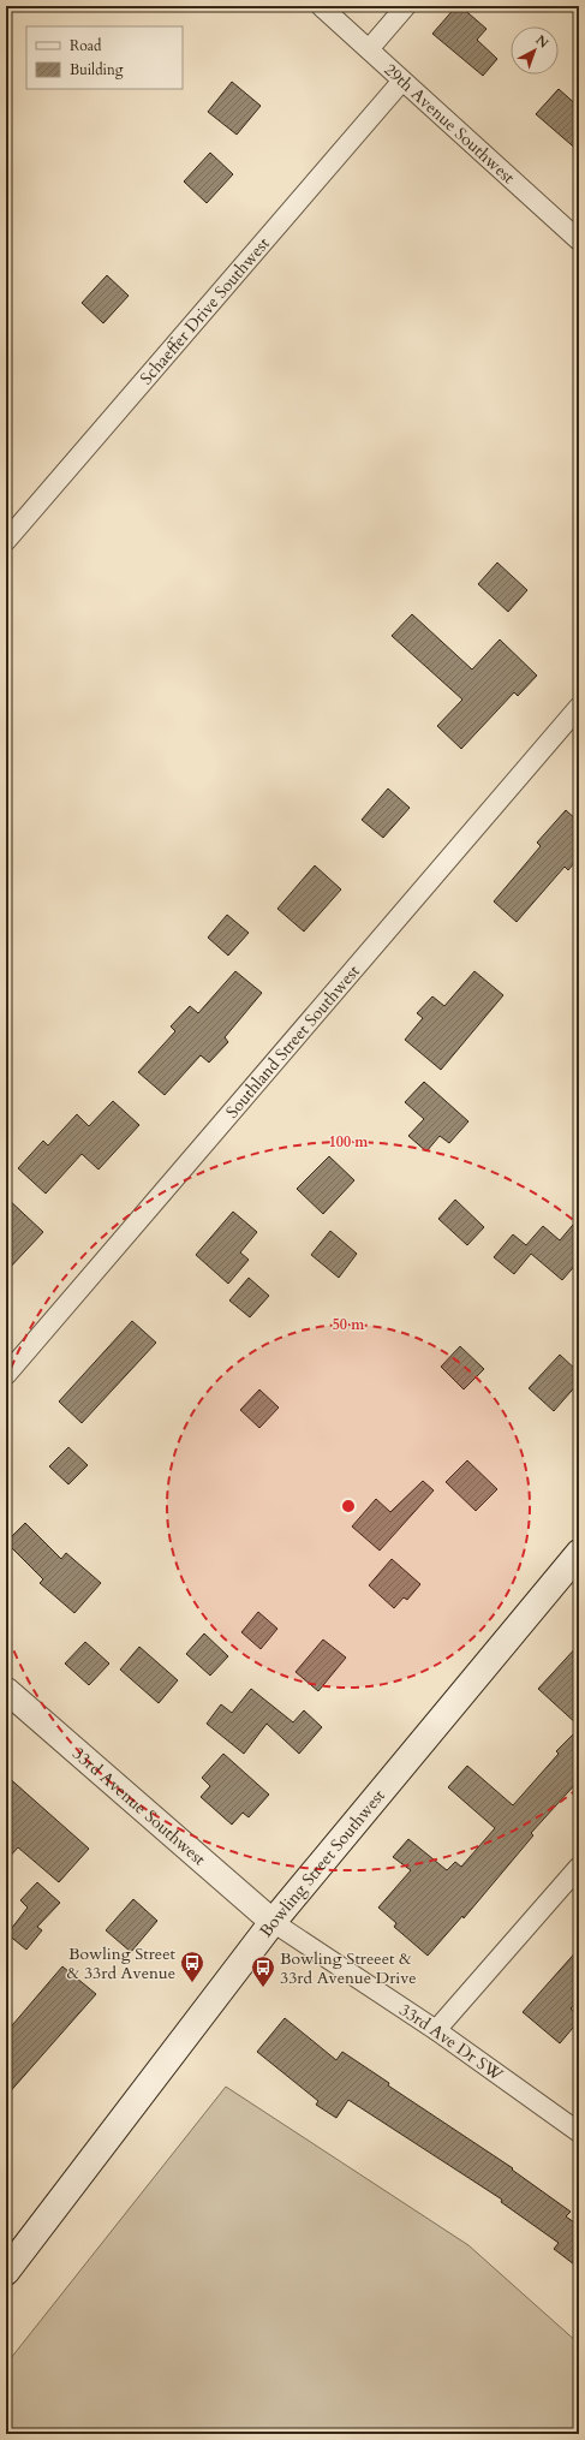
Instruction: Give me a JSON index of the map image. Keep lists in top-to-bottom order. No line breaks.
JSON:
{"streets":{"main road":["Bowling Street Southwest"],"street":["29th Avenue Southwest","Schaeffer Drive Southwest","Southland Street Southwest","33rd Avenue Southwest","33rd Ave Dr SW"]},"crossings":[["29th Avenue Southwest","Schaeffer Drive Southwest"],["33rd Avenue Southwest","Bowling Street Southwest"],["33rd Avenue Southwest","33rd Ave Dr SW"],["Bowling Street Southwest","33rd Ave Dr SW"]],"places":{"bus stop":["Bowling Street & 33rd Avenue","Bowling Streeet & 33rd Avenue Drive"]},"legend":["Road","Building"],"north":"top right","rings":["100 m","50 m"]}
